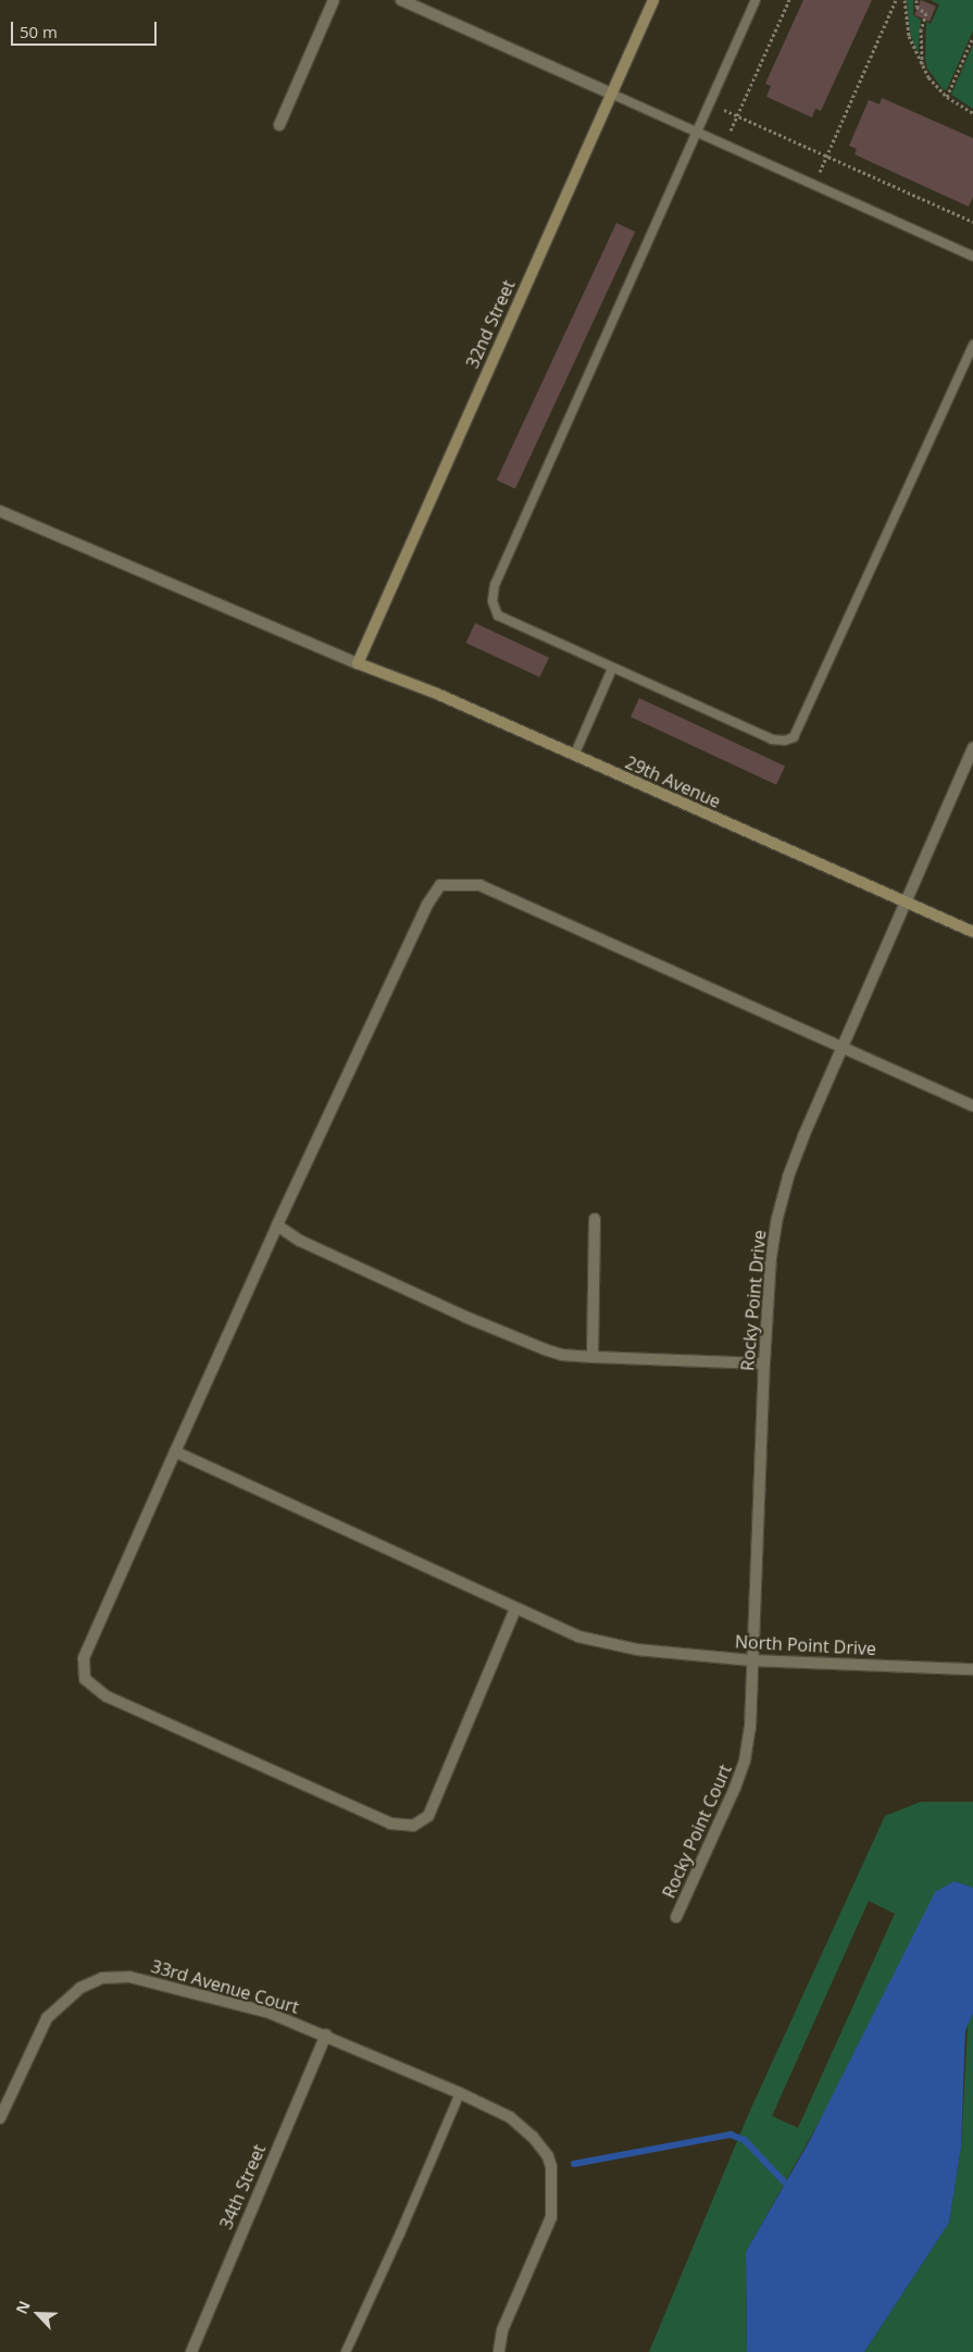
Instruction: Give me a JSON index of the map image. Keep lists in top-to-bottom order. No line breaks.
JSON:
{"streets":{"street":["32nd Street","29th Avenue","Rocky Point Drive","North Point Drive","Rocky Point Court","33rd Avenue Court","34th Street"]},"crossings":[["32nd Street","29th Avenue"],["29th Avenue","Rocky Point Drive"],["Rocky Point Drive","North Point Drive"],["Rocky Point Drive","Rocky Point Court"],["North Point Drive","Rocky Point Court"],["33rd Avenue Court","34th Street"]],"scale_bar":"50 m","north":"top left"}
